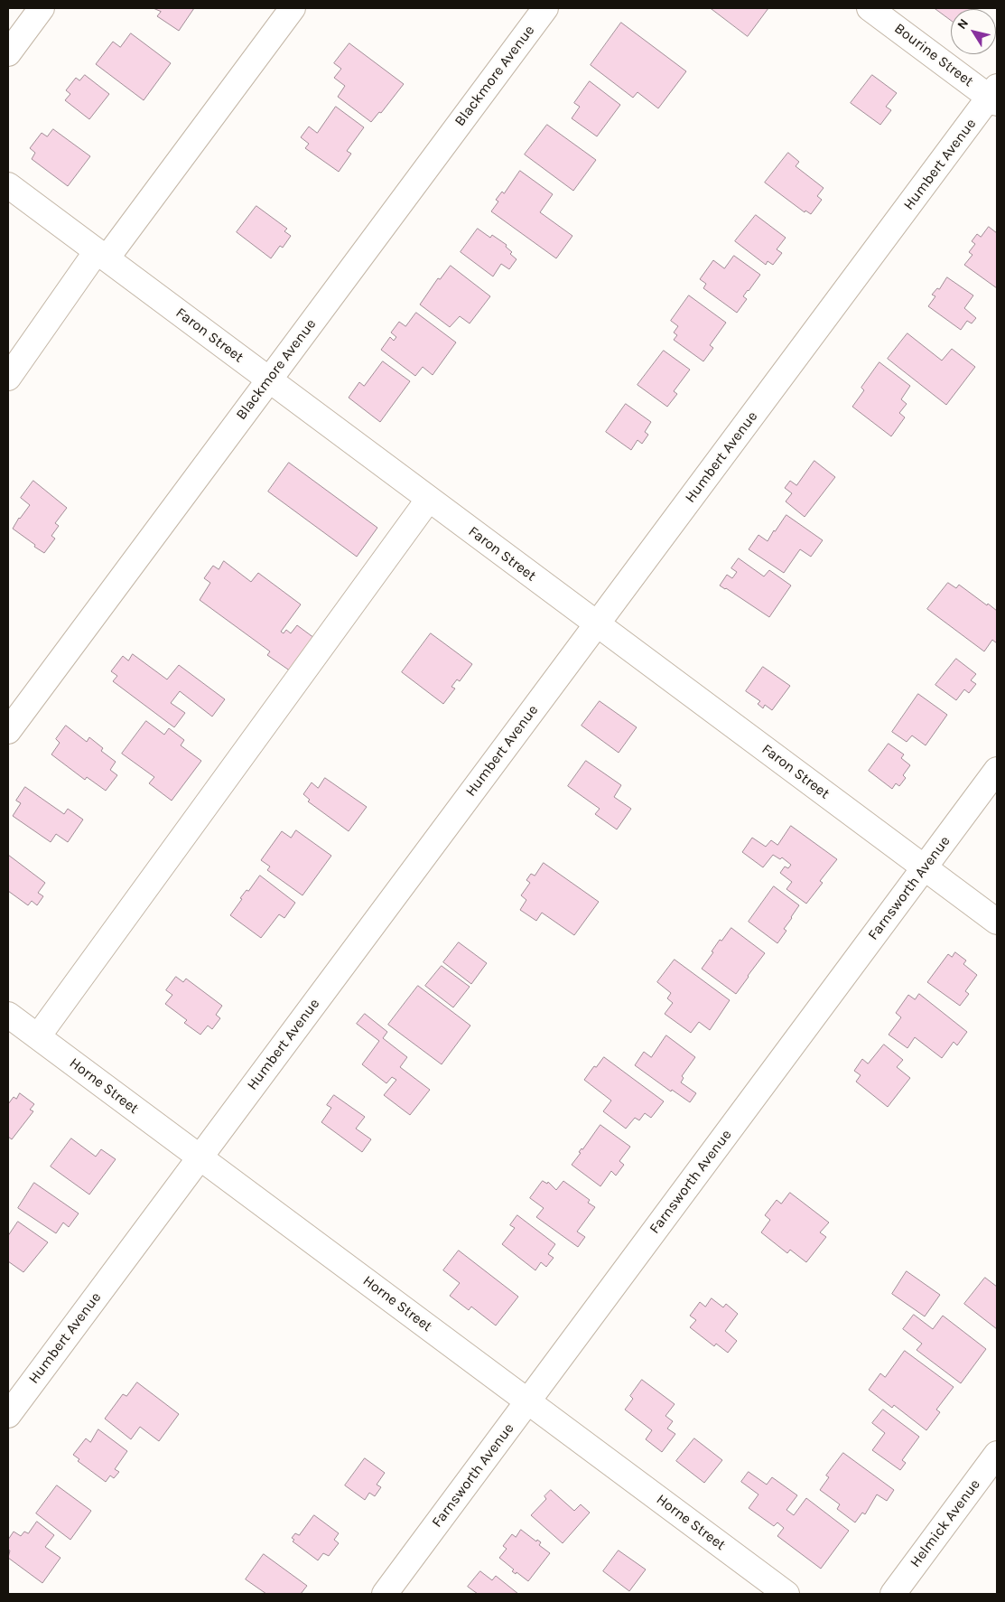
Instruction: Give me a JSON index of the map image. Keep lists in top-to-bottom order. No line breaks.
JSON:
{"streets":{"street":["Bourine Street","Blackmore Avenue","Humbert Avenue","Faron Street","Farnsworth Avenue","Horne Street","Helmick Avenue"]},"crossings":[["Bourine Street","Humbert Avenue"],["Blackmore Avenue","Faron Street"],["Humbert Avenue","Faron Street"],["Humbert Avenue","Horne Street"],["Faron Street","Farnsworth Avenue"],["Farnsworth Avenue","Horne Street"]],"north":"top left"}
